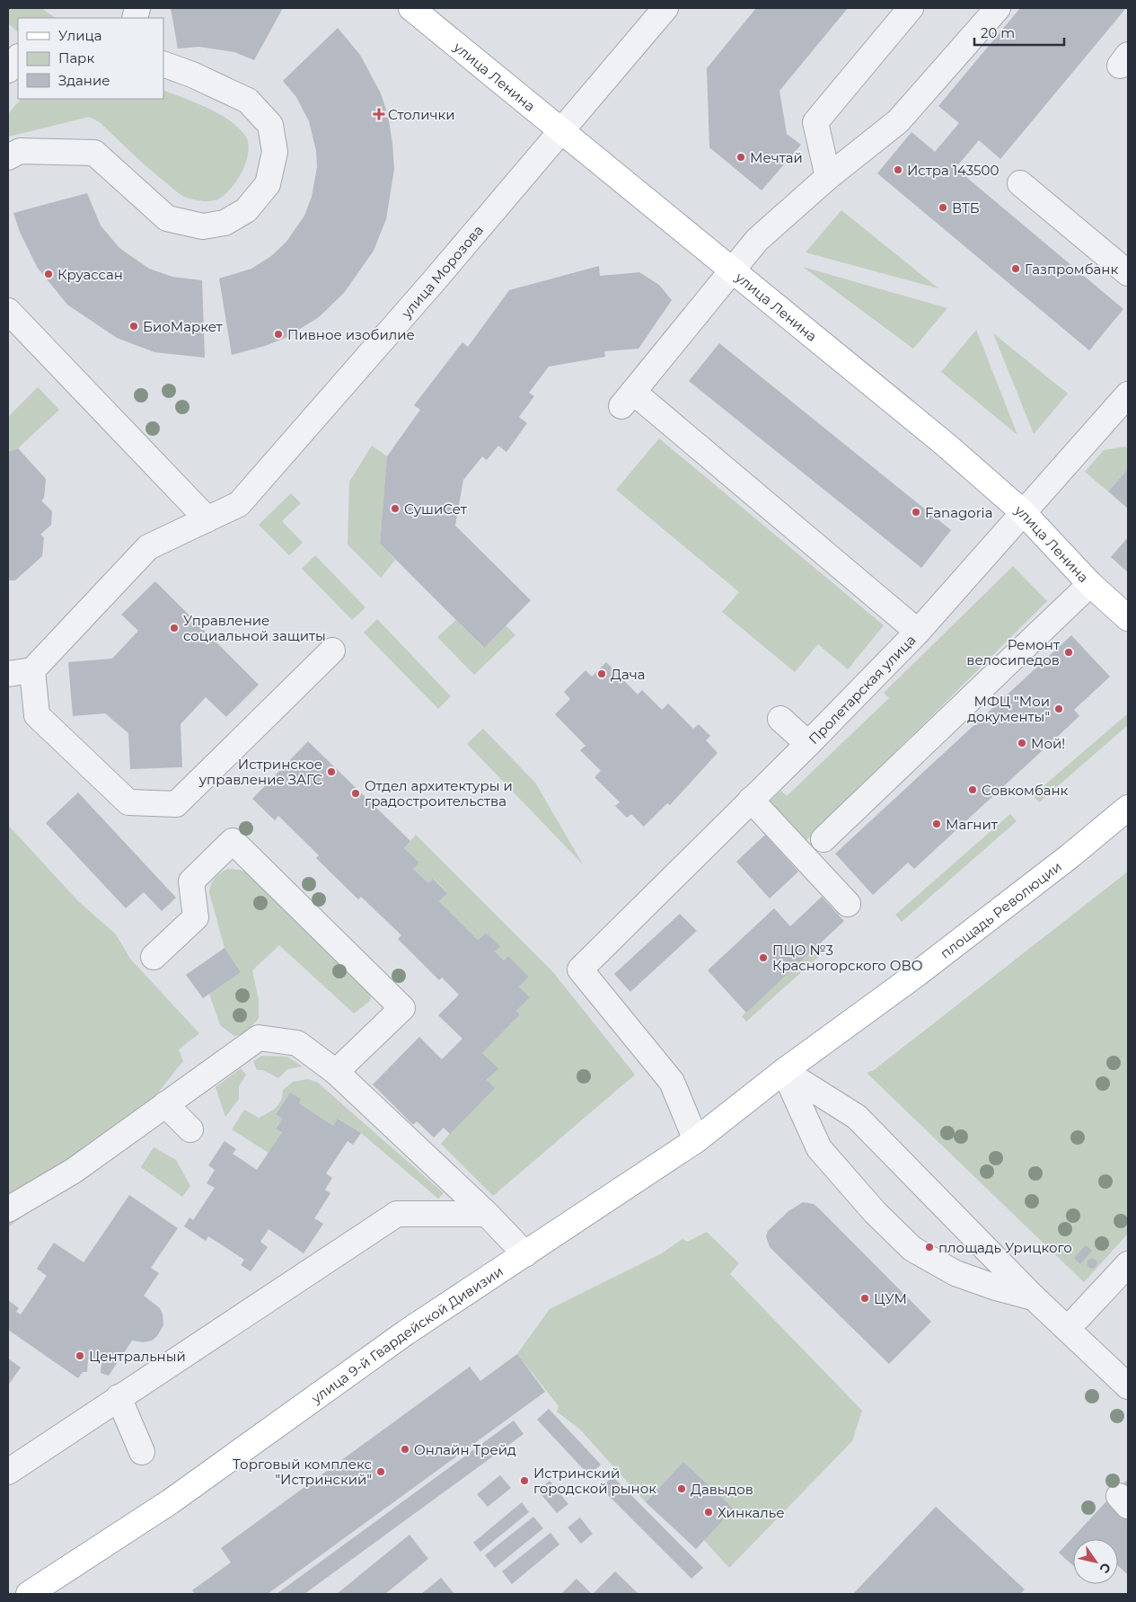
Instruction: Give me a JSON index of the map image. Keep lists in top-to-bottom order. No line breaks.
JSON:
{"streets":{"main road":["улица Ленина","площадь Революции","улица 9-й Гвардейской Дивизии"],"street":["улица Морозова","Пролетарская улица"]},"crossings":[["улица Ленина","улица Морозова"],["улица Ленина","Пролетарская улица"],["Пролетарская улица","улица 9-й Гвардейской Дивизии"],["площадь Революции","улица 9-й Гвардейской Дивизии"]],"places":{"health":["Столички"],"other":["Мечтай","Истра 143500","ВТБ","Газпромбанк","Круассан","БиоМаркет","Пивное изобилие","СушиСет","Fanagoria","Управление социальной защиты","Ремонт велосипедов","Дача","МФЦ \"Мои документы\"","Мой!","Истринское управление ЗАГС","Совкомбанк","Отдел архитектуры и градостроительства","Магнит","ПЦО №3 Красногорского ОВО","площадь Урицкого","ЦУМ","Центральный","Онлайн Трейд","Торговый комплекс \"Истринский\"","Истринский городской рынок","Давыдов","Хинкалье"]},"legend":["Улица","Парк","Здание"],"scale_bar":"20 m","north":"bottom right"}
